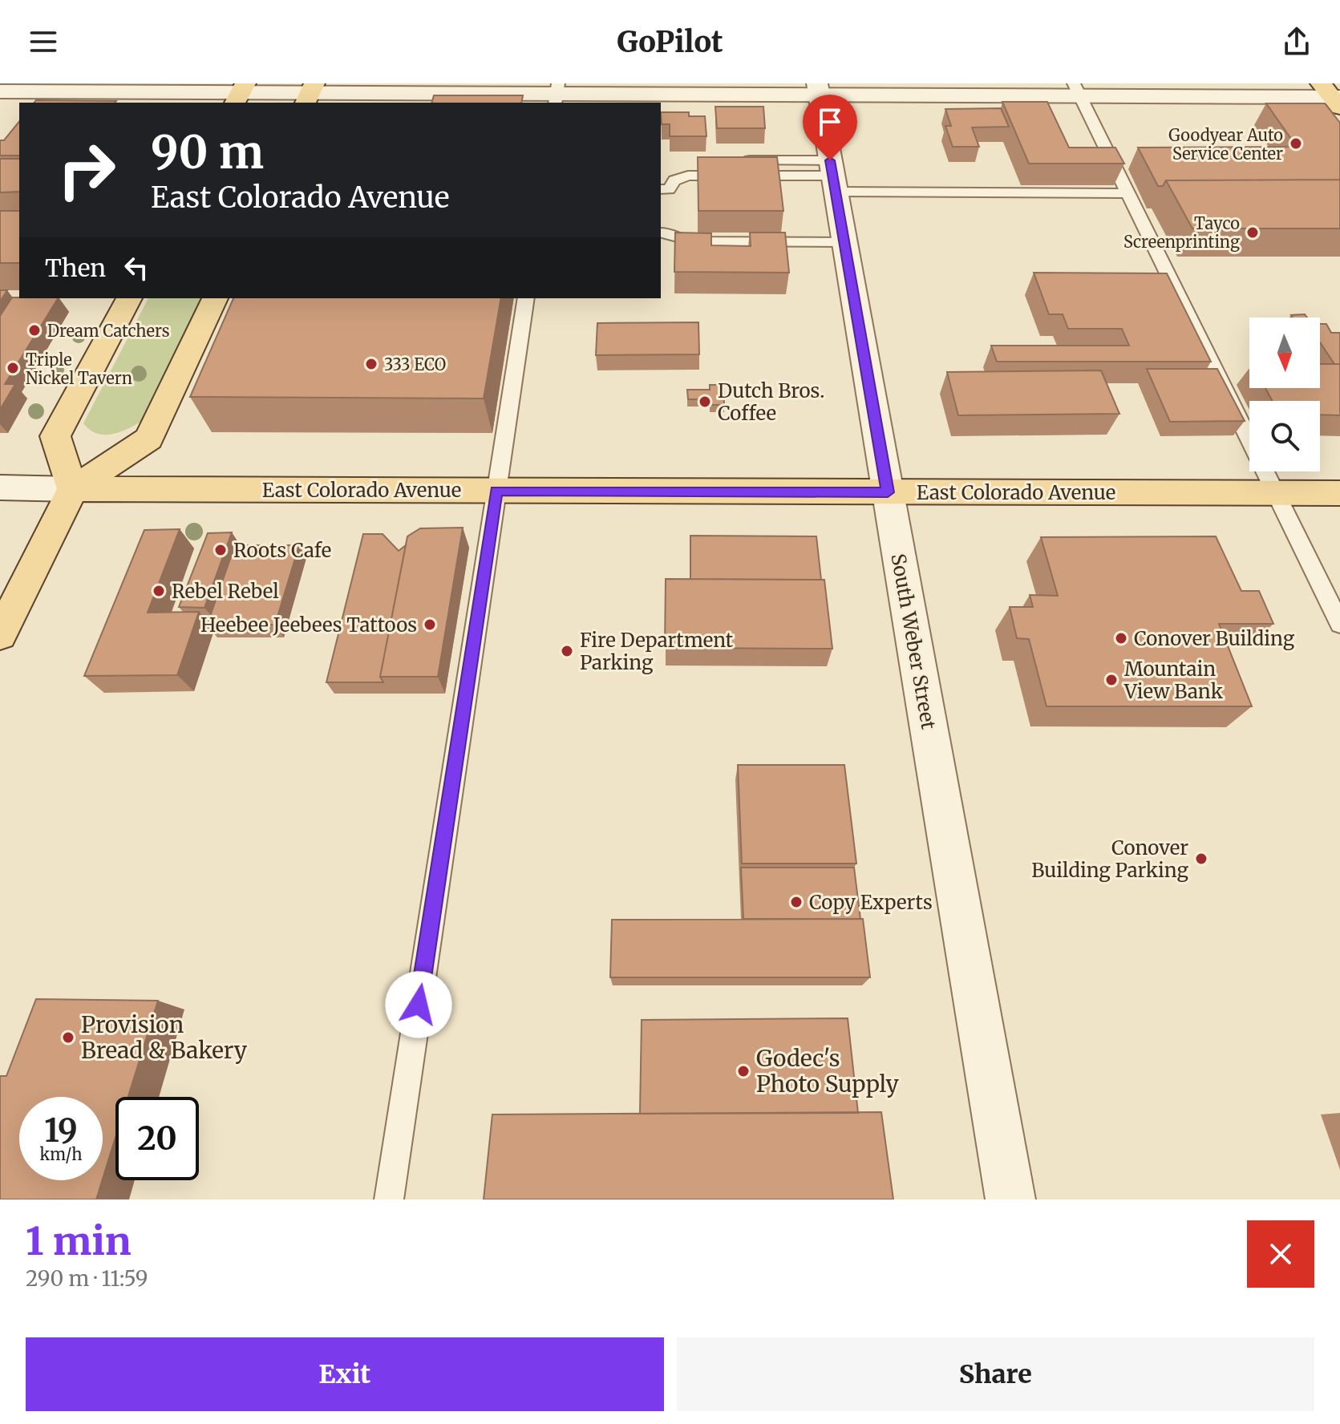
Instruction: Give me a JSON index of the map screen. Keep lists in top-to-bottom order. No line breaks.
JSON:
{"streets":{"main road":["East Colorado Avenue"],"street":["South Weber Street"]},"crossings":[["East Colorado Avenue","South Weber Street"]],"places":["Goodyear Auto Service Center","Tayco Screenprinting","Dream Catchers","333 ECO","Triple Nickel Tavern","Dutch Bros. Coffee","Roots Cafe","Rebel Rebel","Heebee Jeebees Tattoos","Conover Building","Fire Department Parking","Mountain View Bank","Conover Building Parking","Copy Experts","Provision Bread & Bakery","Godec's Photo Supply"],"north":"bottom","page":{"header":"GoPilot","turn":["90 m","East Colorado Avenue"],"then":"Then","speed":"19 km/h","limit":"20","heading":["1 min","290 m · 11:59"],"buttons":["Exit","Share"]}}
